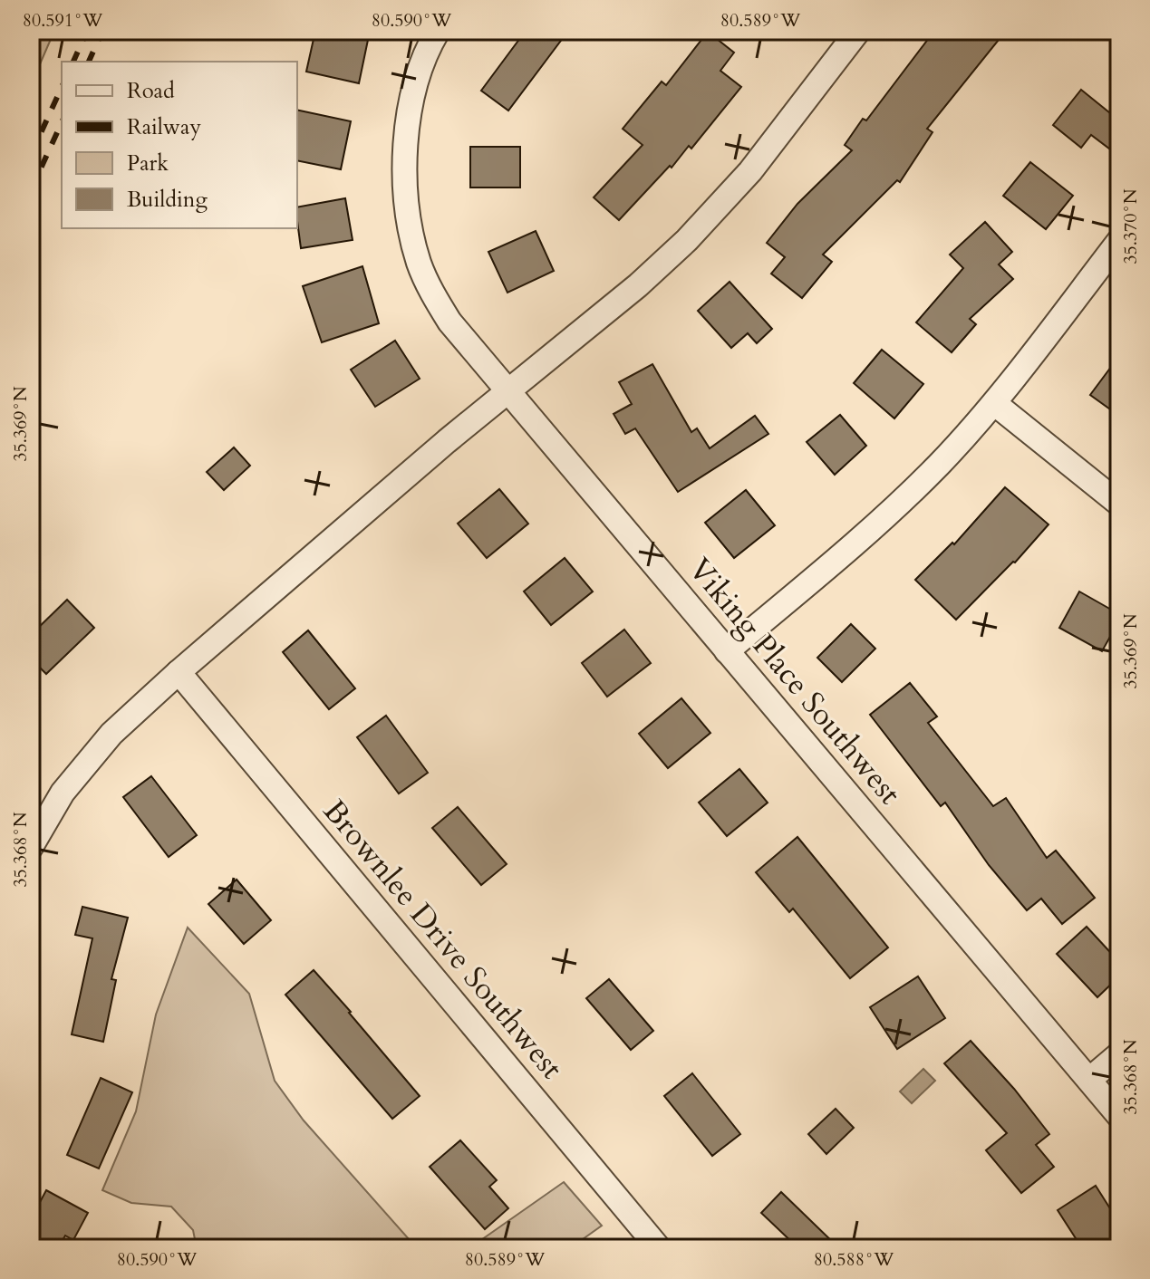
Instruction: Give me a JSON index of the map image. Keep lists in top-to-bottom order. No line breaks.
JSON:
{"streets":{"street":["Viking Place Southwest","Brownlee Drive Southwest"]},"legend":["Road","Railway","Park","Building"],"coordinates":["80.591°W","80.590°W","80.589°W","35.370°N","35.369°N","35.368°N","80.588°W"]}
